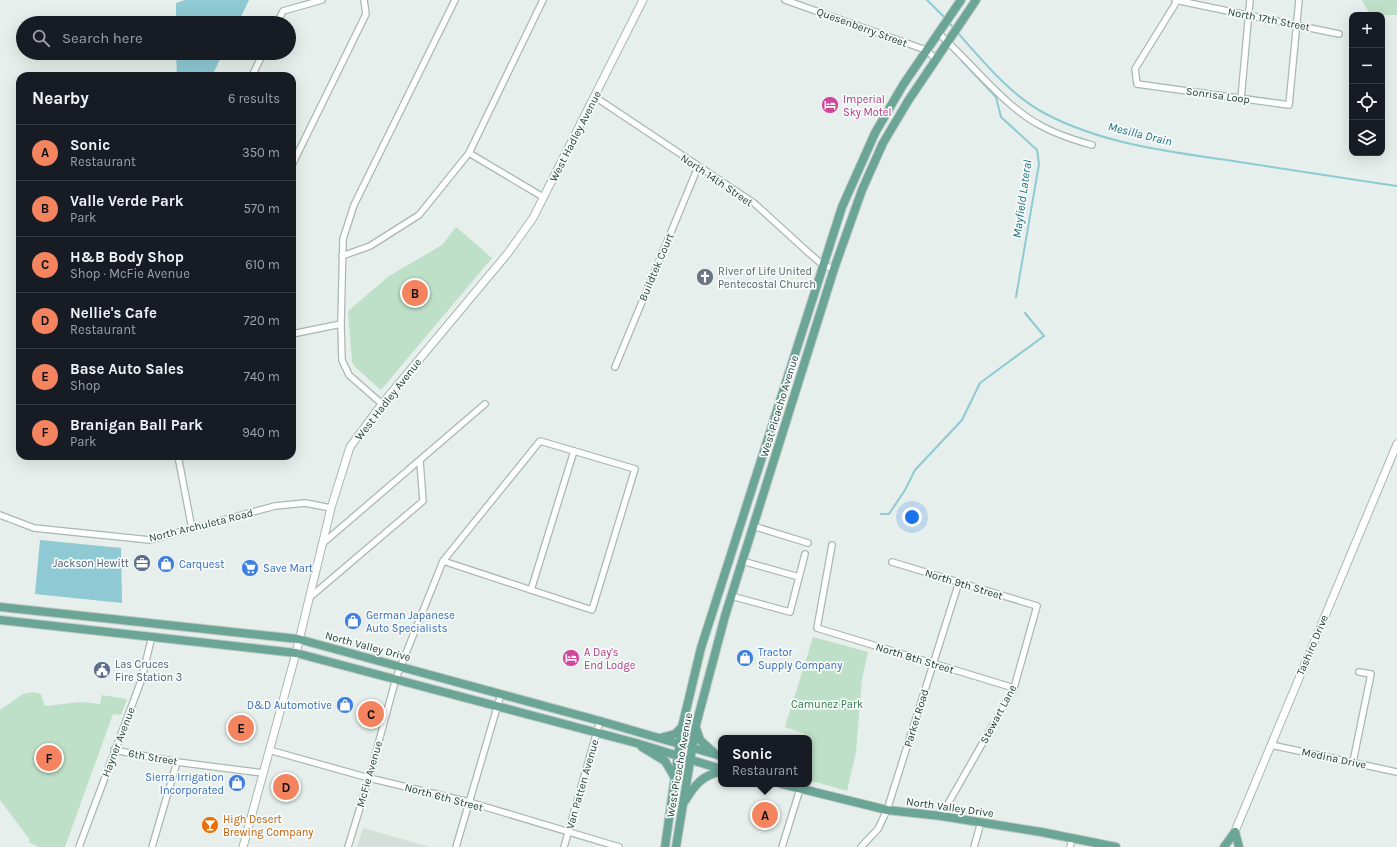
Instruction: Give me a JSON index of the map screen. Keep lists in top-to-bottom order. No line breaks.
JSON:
{"streets":{"main road":["West Picacho Avenue","North Valley Drive"],"street":["North 17th Street","Quesenberry Street","Sonrisa Loop","West Hadley Avenue","North 14th Street","Buildtek Court","North Archuleta Road","North 9th Street","Tashiro Drive","North 8th Street","Stewart Lane","Parker Road","Hayner Avenue","6th Street","Medina Drive","McFie Avenue","Van Patten Avenue","North 6th Street"]},"crossings":[["North 17th Street","Sonrisa Loop"],["Quesenberry Street","West Picacho Avenue"],["West Hadley Avenue","North 14th Street"],["West Hadley Avenue","North Archuleta Road"],["West Hadley Avenue","North Valley Drive"],["West Hadley Avenue","6th Street"],["West Hadley Avenue","North 6th Street"],["North 14th Street","Buildtek Court"],["North 14th Street","West Picacho Avenue"],["West Picacho Avenue","North Valley Drive"],["North 9th Street","Stewart Lane"],["North 9th Street","Parker Road"],["Tashiro Drive","Medina Drive"],["North Valley Drive","Stewart Lane"],["North Valley Drive","Parker Road"],["North Valley Drive","McFie Avenue"],["North Valley Drive","Van Patten Avenue"],["North 8th Street","Stewart Lane"],["North 8th Street","Parker Road"],["Hayner Avenue","6th Street"],["McFie Avenue","North 6th Street"],["Van Patten Avenue","North 6th Street"]],"water":["Mesilla Drain","Mayfield Lateral"],"parks":["Camunez Park"],"places":{"hotel":["Imperial Sky Motel","A Day's End Lodge"],"church":["River of Life United Pentecostal Church"],"office":["Jackson Hewitt"],"shop":["Carquest","German Japanese Auto Specialists","Tractor Supply Company","D&D Automotive","Sierra Irrigation Incorporated"],"supermarket":["Save Mart"],"public building":["Las Cruces Fire Station 3"],"bar":["High Desert Brewing Company"]},"page":{"map_buttons":["+","−"],"search":"Search here","heading":["Nearby","6 results"],"list":[{"mark":"A","name":"Sonic","note":"Restaurant","value":"350 m"},{"mark":"B","name":"Valle Verde Park","note":"Park","value":"570 m"},{"mark":"C","name":"H&B Body Shop","note":"Shop · McFie Avenue","value":"610 m"},{"mark":"D","name":"Nellie's Cafe","note":"Restaurant","value":"720 m"},{"mark":"E","name":"Base Auto Sales","note":"Shop","value":"740 m"},{"mark":"F","name":"Branigan Ball Park","note":"Park","value":"940 m"}],"pins":["B","C","E","F","D","A"],"popup":["Sonic","Restaurant"]}}
